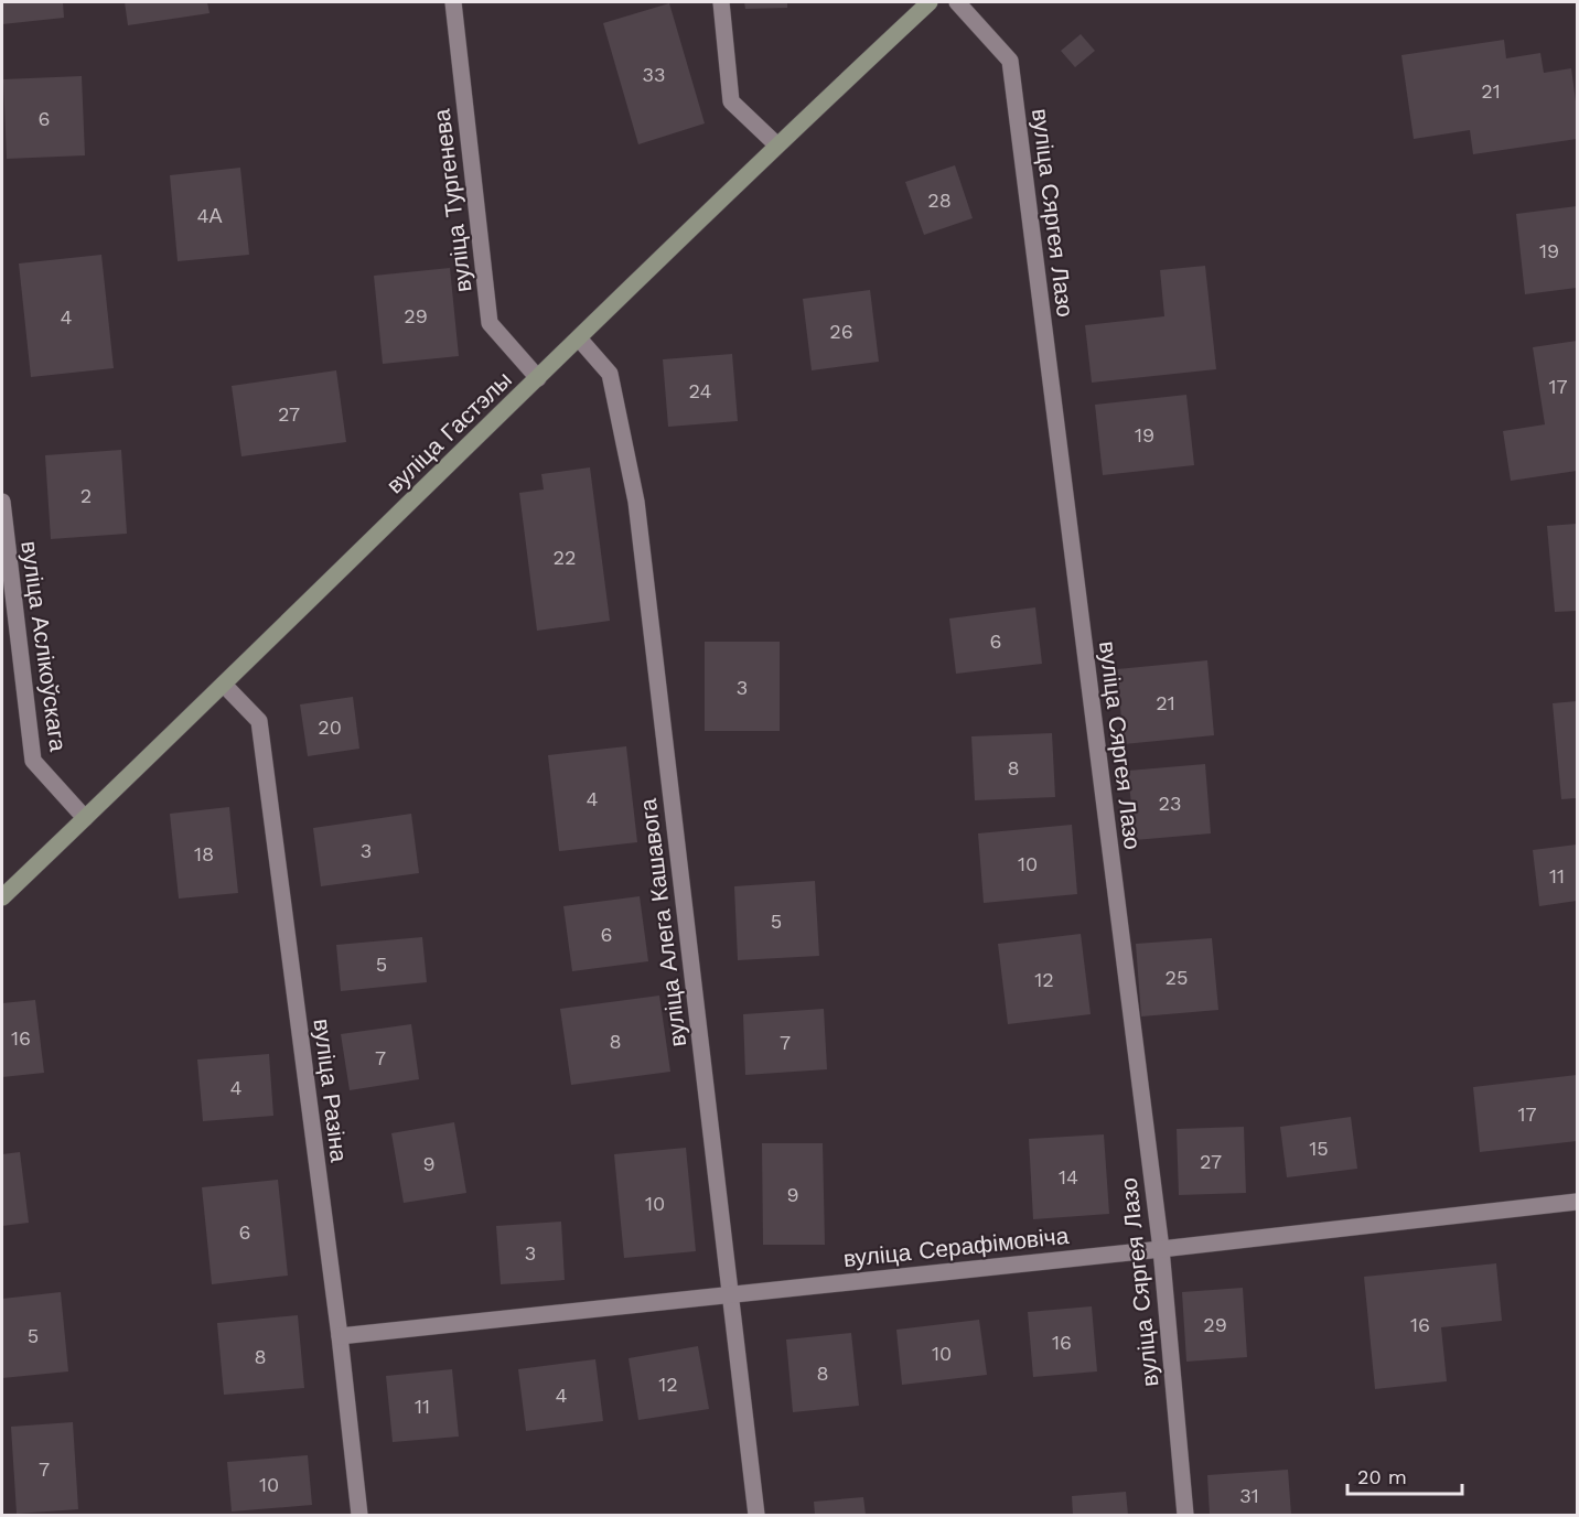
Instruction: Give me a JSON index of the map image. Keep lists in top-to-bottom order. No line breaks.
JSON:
{"streets":{"main road":["вуліца Гастэлы"],"street":["вуліца Тургенева","вуліца Сяргея Лазо","вуліца Аслікоўскага","вуліца Алега Кашавога","вуліца Разіна","вуліца Серафімовіча"]},"crossings":[["вуліца Тургенева","вуліца Гастэлы"],["вуліца Сяргея Лазо","вуліца Серафімовіча"],["вуліца Гастэлы","вуліца Аслікоўскага"],["вуліца Гастэлы","вуліца Алега Кашавога"],["вуліца Гастэлы","вуліца Разіна"],["вуліца Алега Кашавога","вуліца Серафімовіча"],["вуліца Разіна","вуліца Серафімовіча"]],"house_numbers":["33","21","6","28","4А","19","29","4","26","17","24","27","19","2","22","6","3","21","20","8","4","23","3","18","10","11","5","6","5","25","12","16","8","7","7","4","17","15","27","9","14","9","10","6","3","29","16","5","16","10","8","8","12","4","11","7","10","31"],"scale_bar":"20 m"}
